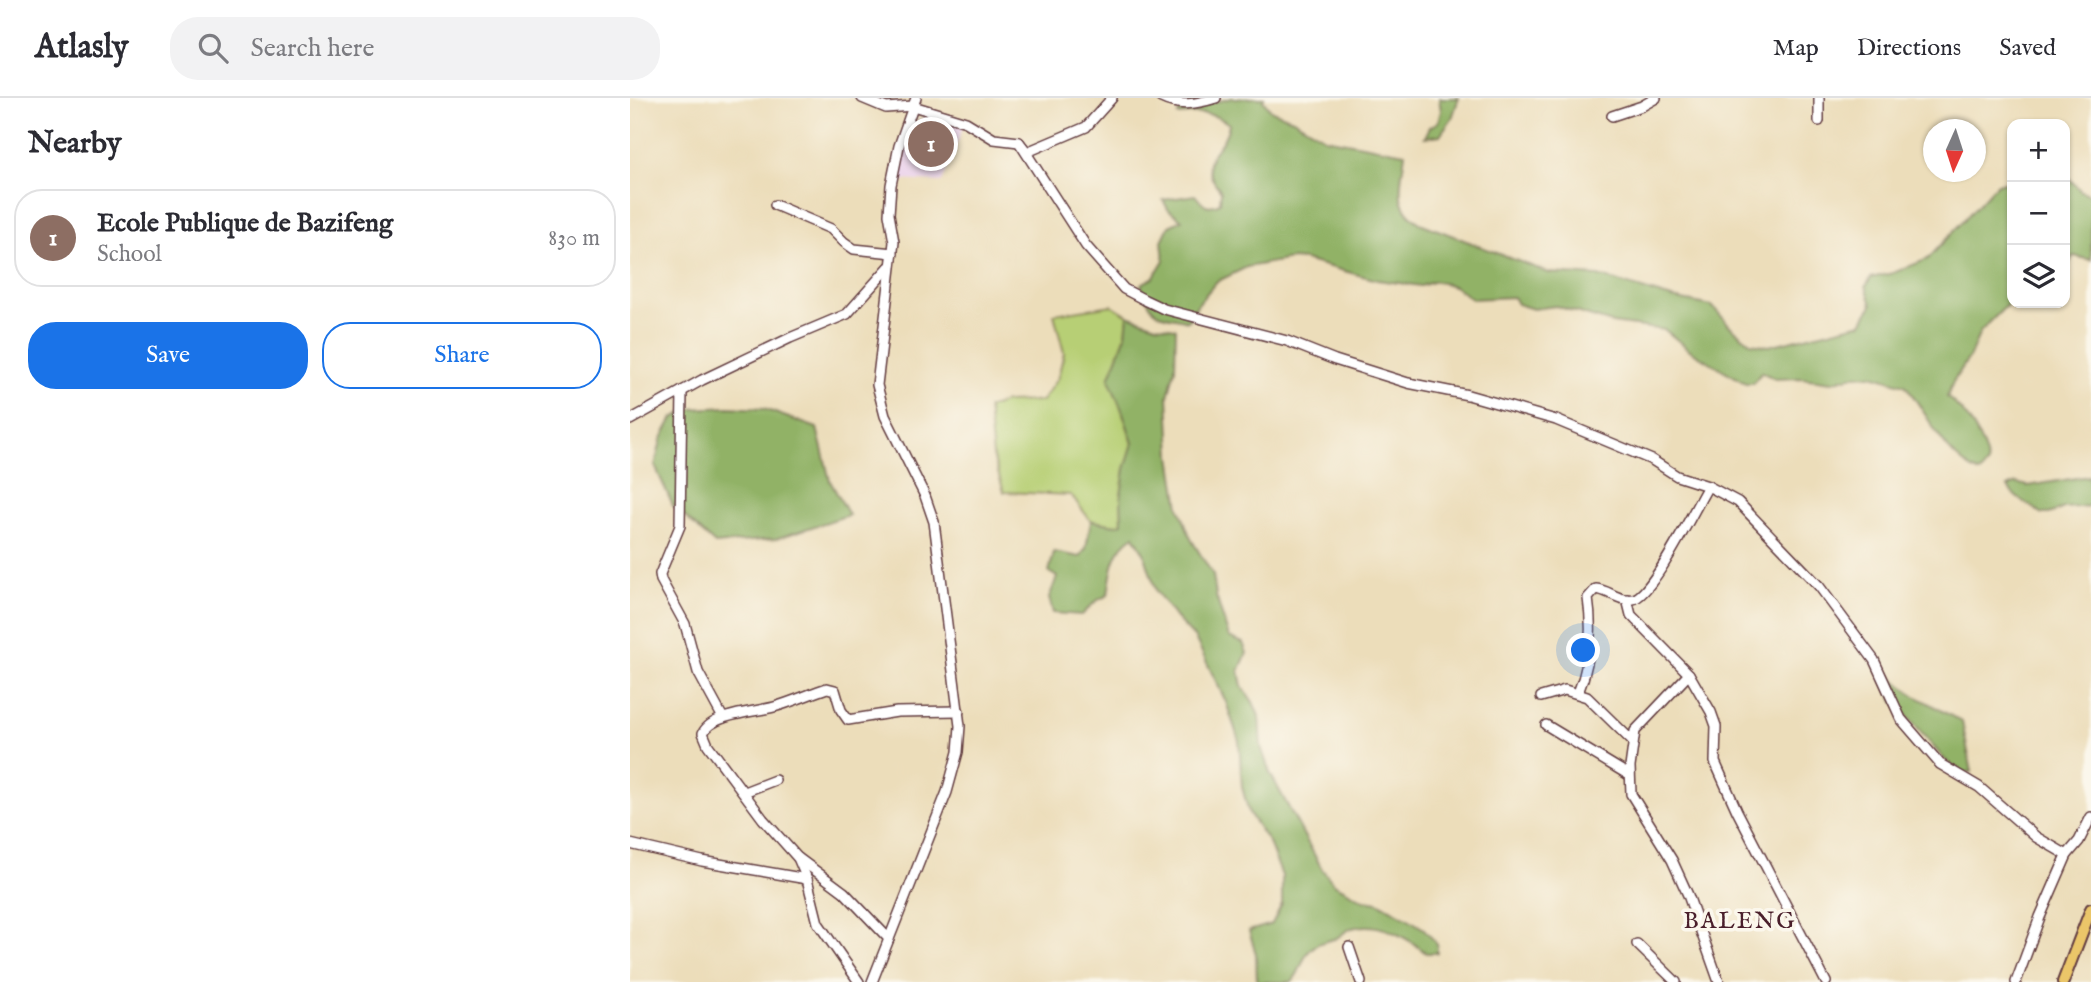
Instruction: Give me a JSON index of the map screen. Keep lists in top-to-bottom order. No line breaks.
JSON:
{"districts":["BALENG"],"north":"bottom","page":{"header":"Atlasly","search":"Search here","nav":["Map","Directions","Saved"],"heading":"Nearby","pins":"1","map_buttons":["+","−"],"list":[{"mark":"1","name":"Ecole Publique de Bazifeng","note":"School","value":"830 m"}],"buttons":["Save","Share"]}}
